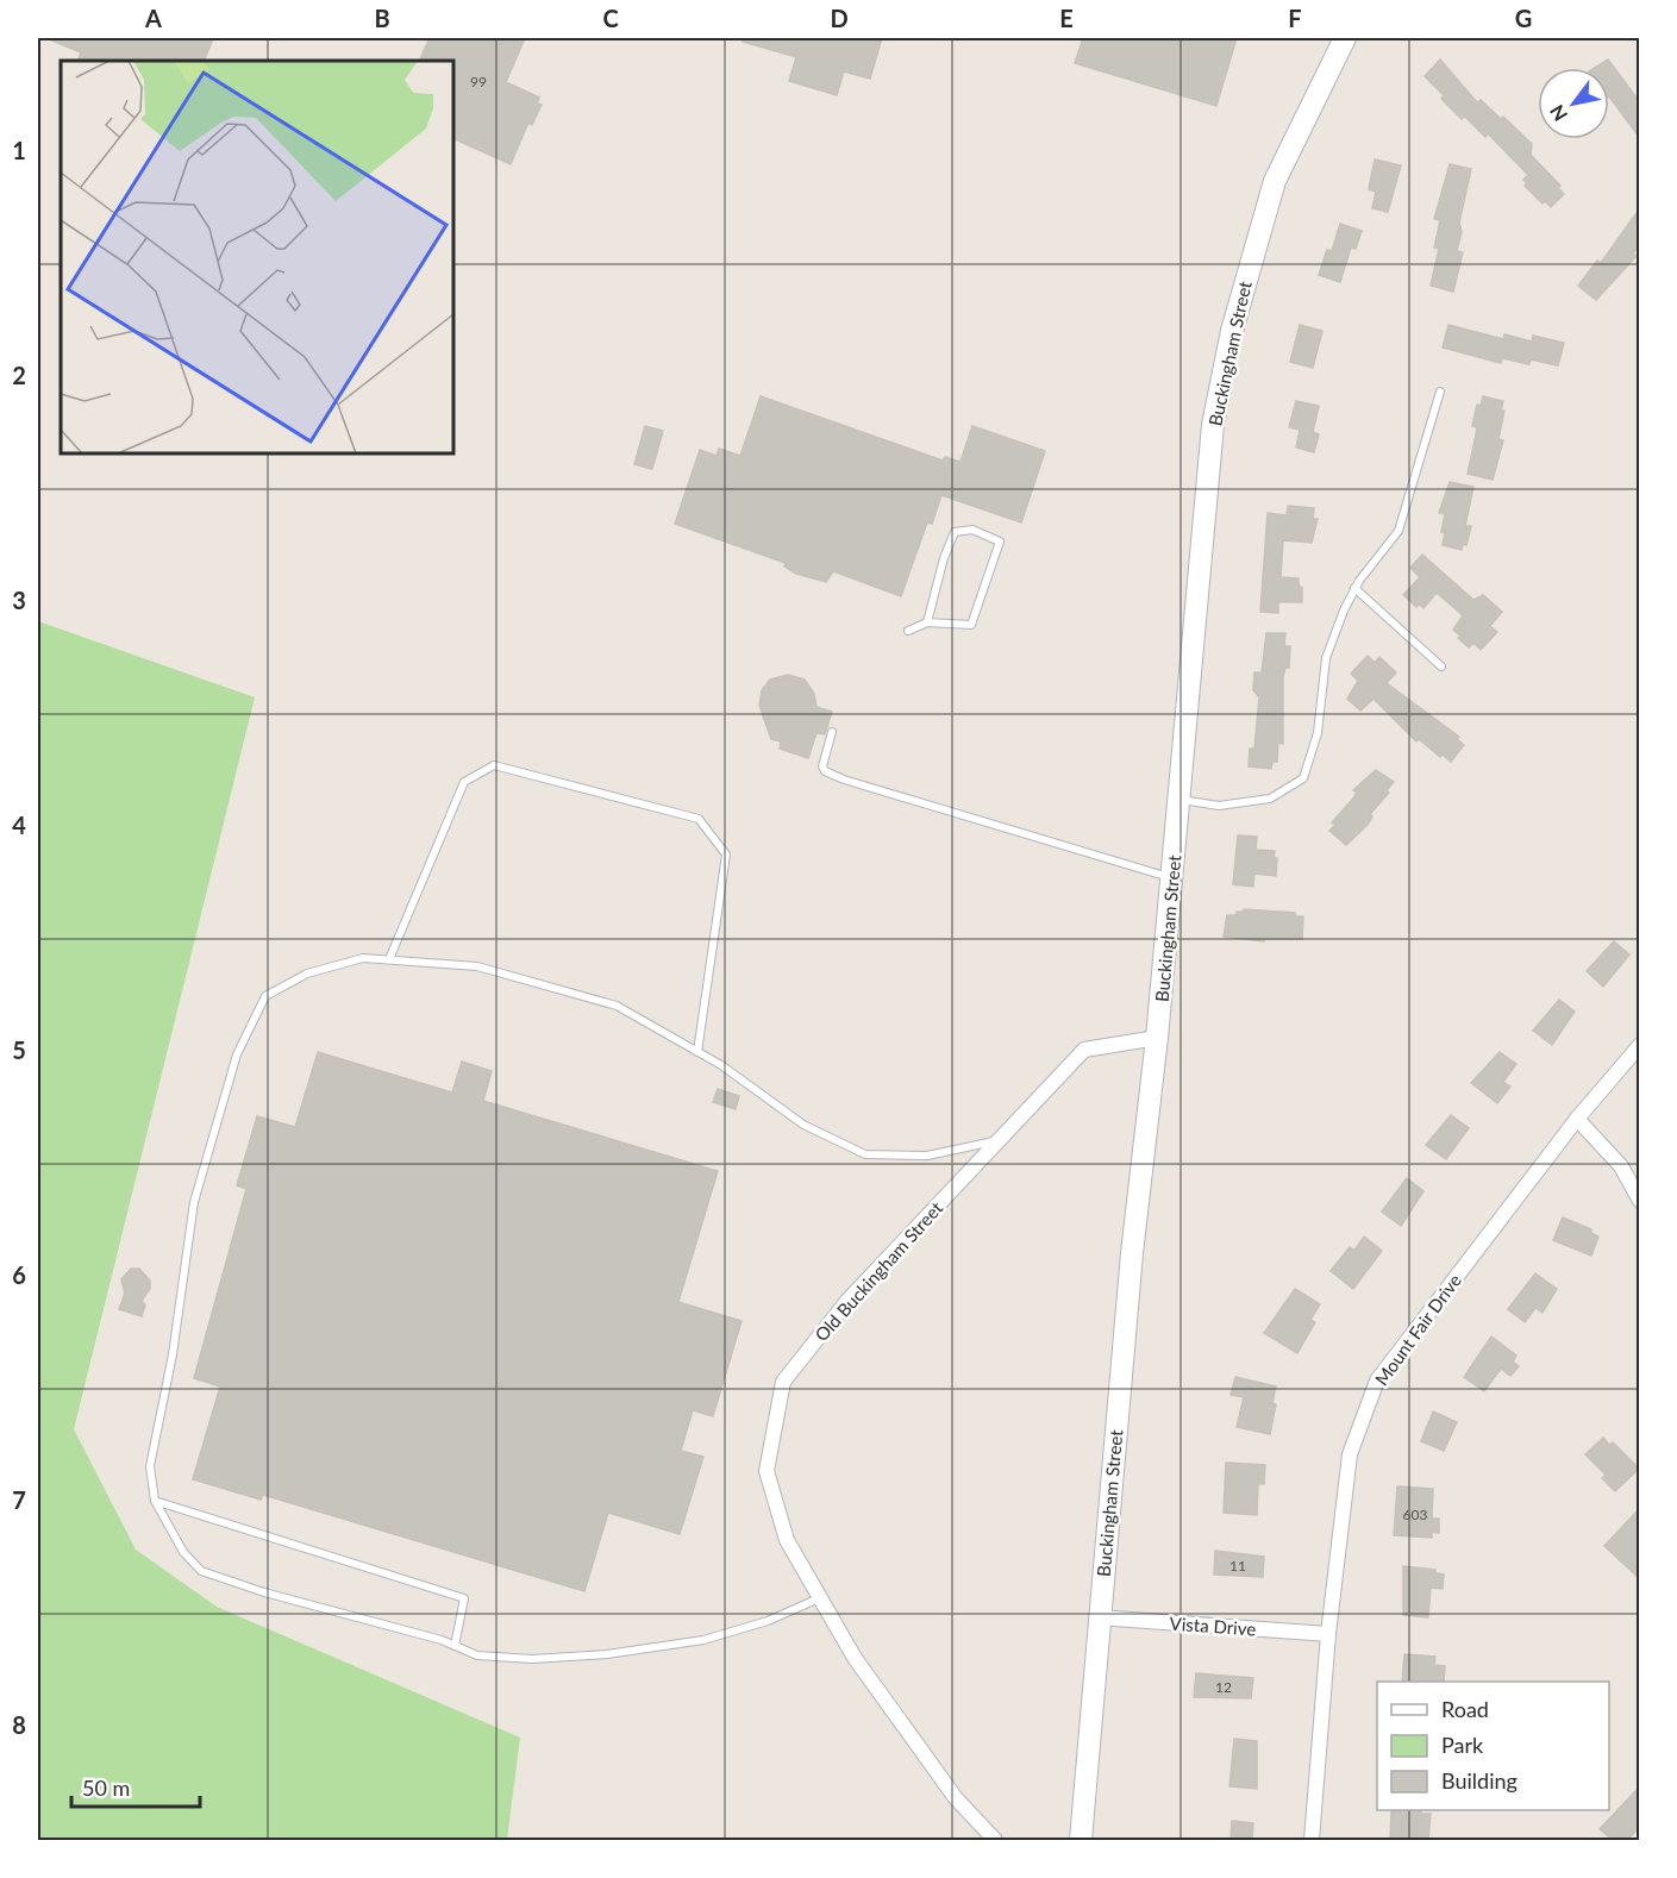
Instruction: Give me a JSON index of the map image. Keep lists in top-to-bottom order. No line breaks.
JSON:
{"streets":{"main road":["Buckingham Street"],"street":["Old Buckingham Street","Mount Fair Drive","Vista Drive"]},"crossings":[["Buckingham Street","Old Buckingham Street"],["Buckingham Street","Vista Drive"],["Mount Fair Drive","Vista Drive"]],"house_numbers":["99","603","11","12"],"legend":["Road","Park","Building"],"scale_bar":"50 m","north":"bottom left","grid":{"columns":["A","B","C","D","E","F","G"],"rows":["1","2","3","4","5","6","7","8"]}}
